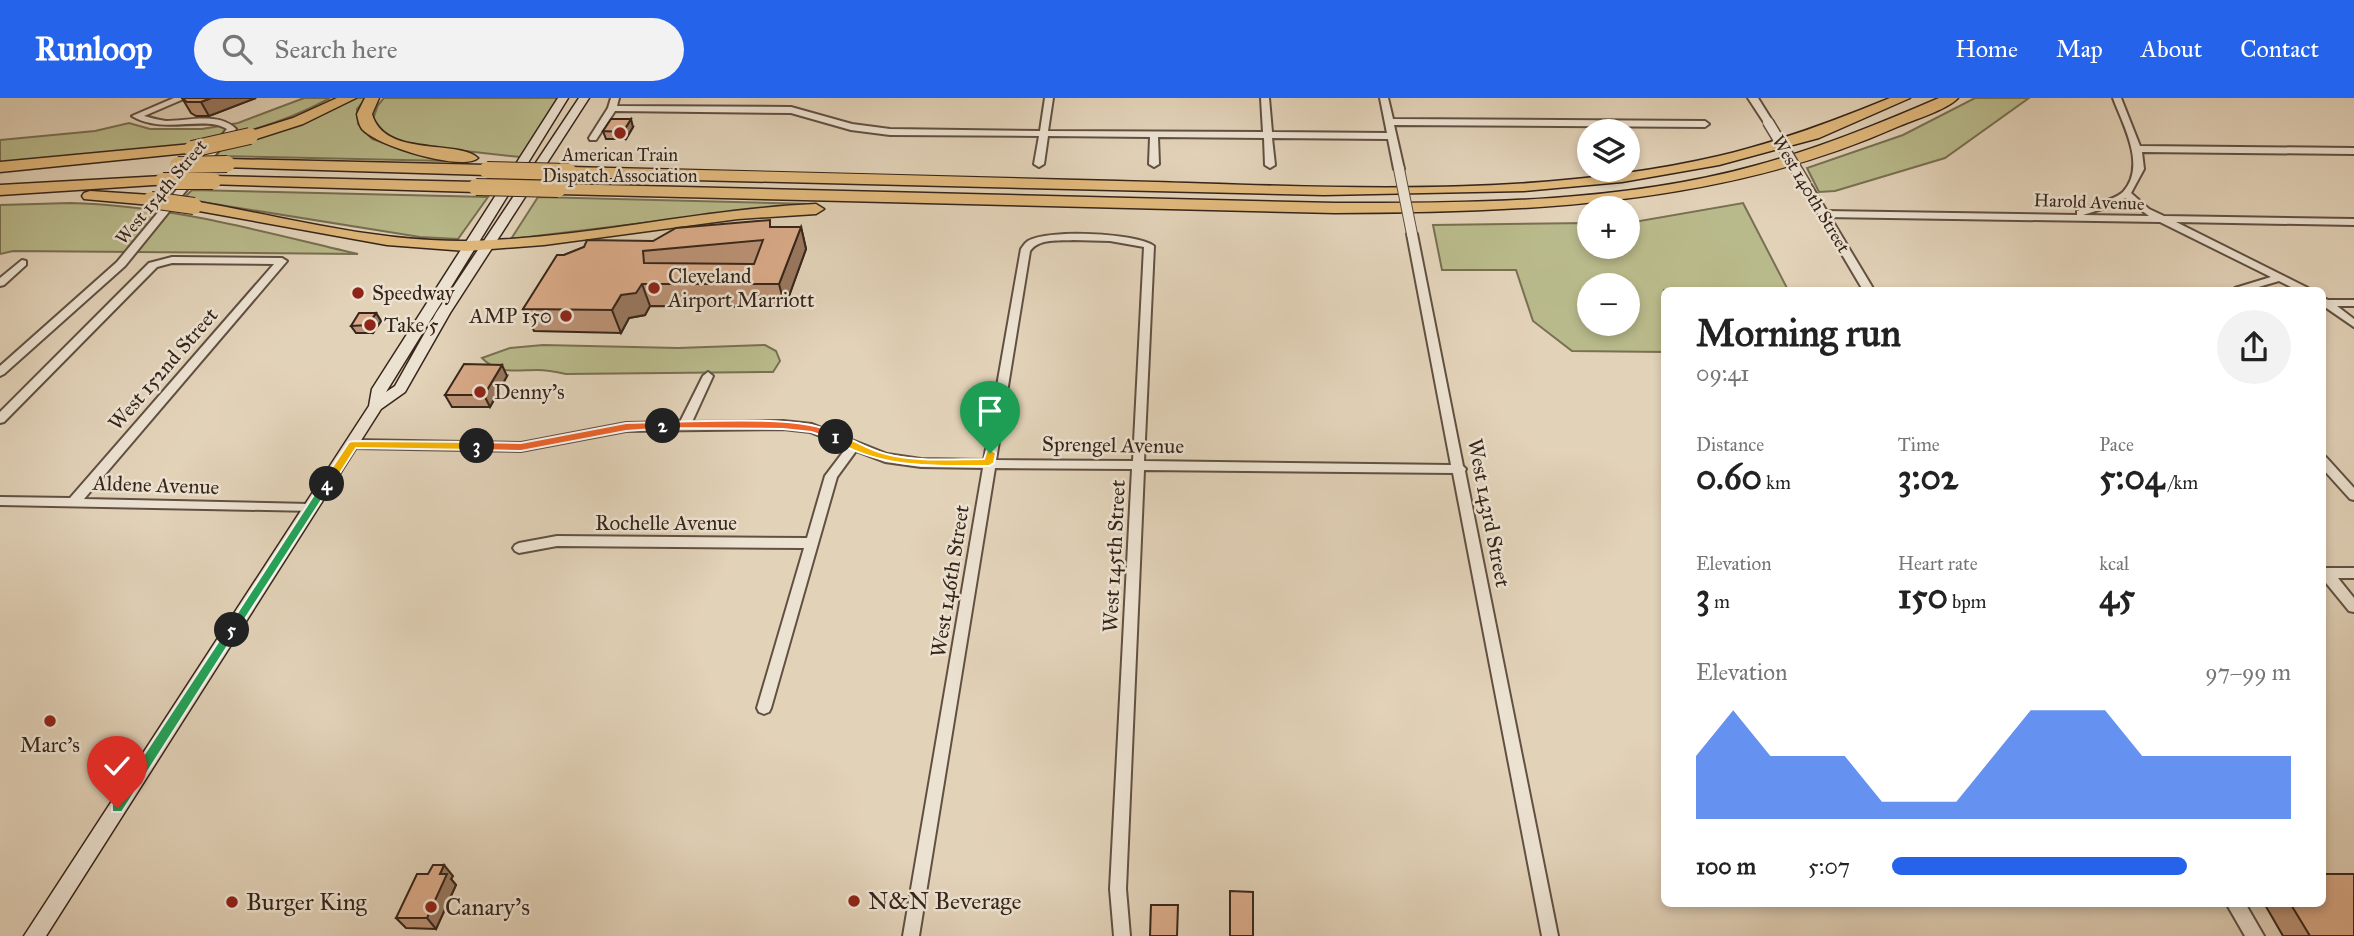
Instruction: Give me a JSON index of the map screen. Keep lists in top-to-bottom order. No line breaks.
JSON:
{"streets":{"street":["West 154th Street","West 140th Street","Harold Avenue","West 152nd Street","Sprengel Avenue","Aldene Avenue","West 143rd Street","Rochelle Avenue","West 145th Street","West 146th Street"]},"crossings":[["West 140th Street","Harold Avenue"],["West 152nd Street","Aldene Avenue"],["Sprengel Avenue","West 143rd Street"],["Sprengel Avenue","West 145th Street"],["Sprengel Avenue","West 146th Street"],["West 145th Street","West 146th Street"]],"places":["American Train Dispatch Association","Cleveland Airport Marriott","Speedway","AMP 150","Take 5","Denny's","Marc's","N&N Beverage","Burger King","Canary's"],"page":{"header":"Runloop","search":"Search here","nav":["Home","Map","About","Contact"],"map_buttons":["+","−"],"heading":["Morning run","09:41"],"stats":[["Distance","0.60 km"],["Time","3:02"],["Pace","5:04 /km"],["Elevation","3 m"],["Heart rate","150 bpm"],["kcal","45"]],"pins":["2","1","3","4","5"],"chart":["Elevation","97–99 m"],"list":[{"name":"100 m","note":"5:07"}]}}
